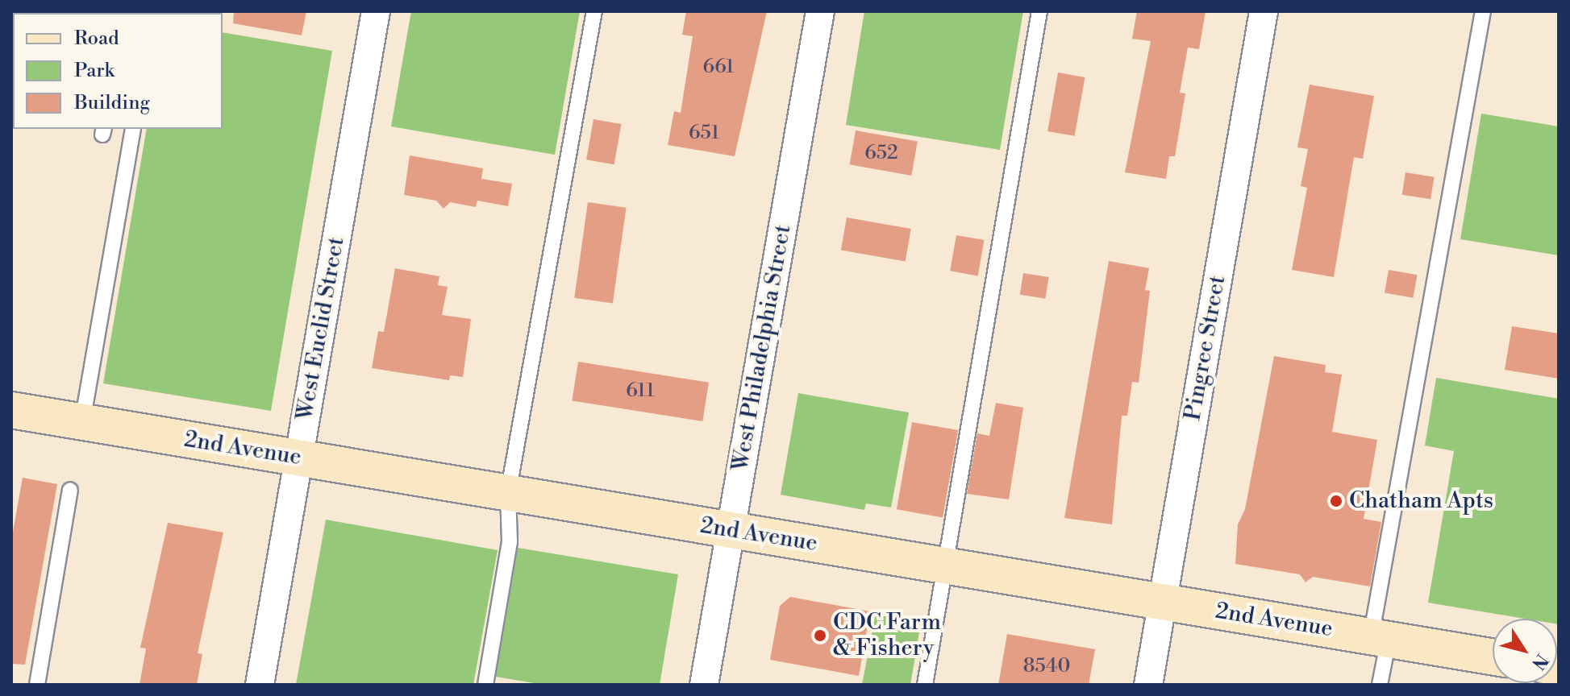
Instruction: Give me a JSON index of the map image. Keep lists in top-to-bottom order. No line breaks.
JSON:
{"streets":{"street":["West Euclid Street","West Philadelphia Street","Pingree Street","2nd Avenue"]},"crossings":[["West Euclid Street","2nd Avenue"],["West Philadelphia Street","2nd Avenue"],["Pingree Street","2nd Avenue"]],"places":["Chatham Apts","CDC Farm & Fishery"],"house_numbers":["661","651","652","611","8540"],"legend":["Road","Park","Building"],"north":"bottom right"}
